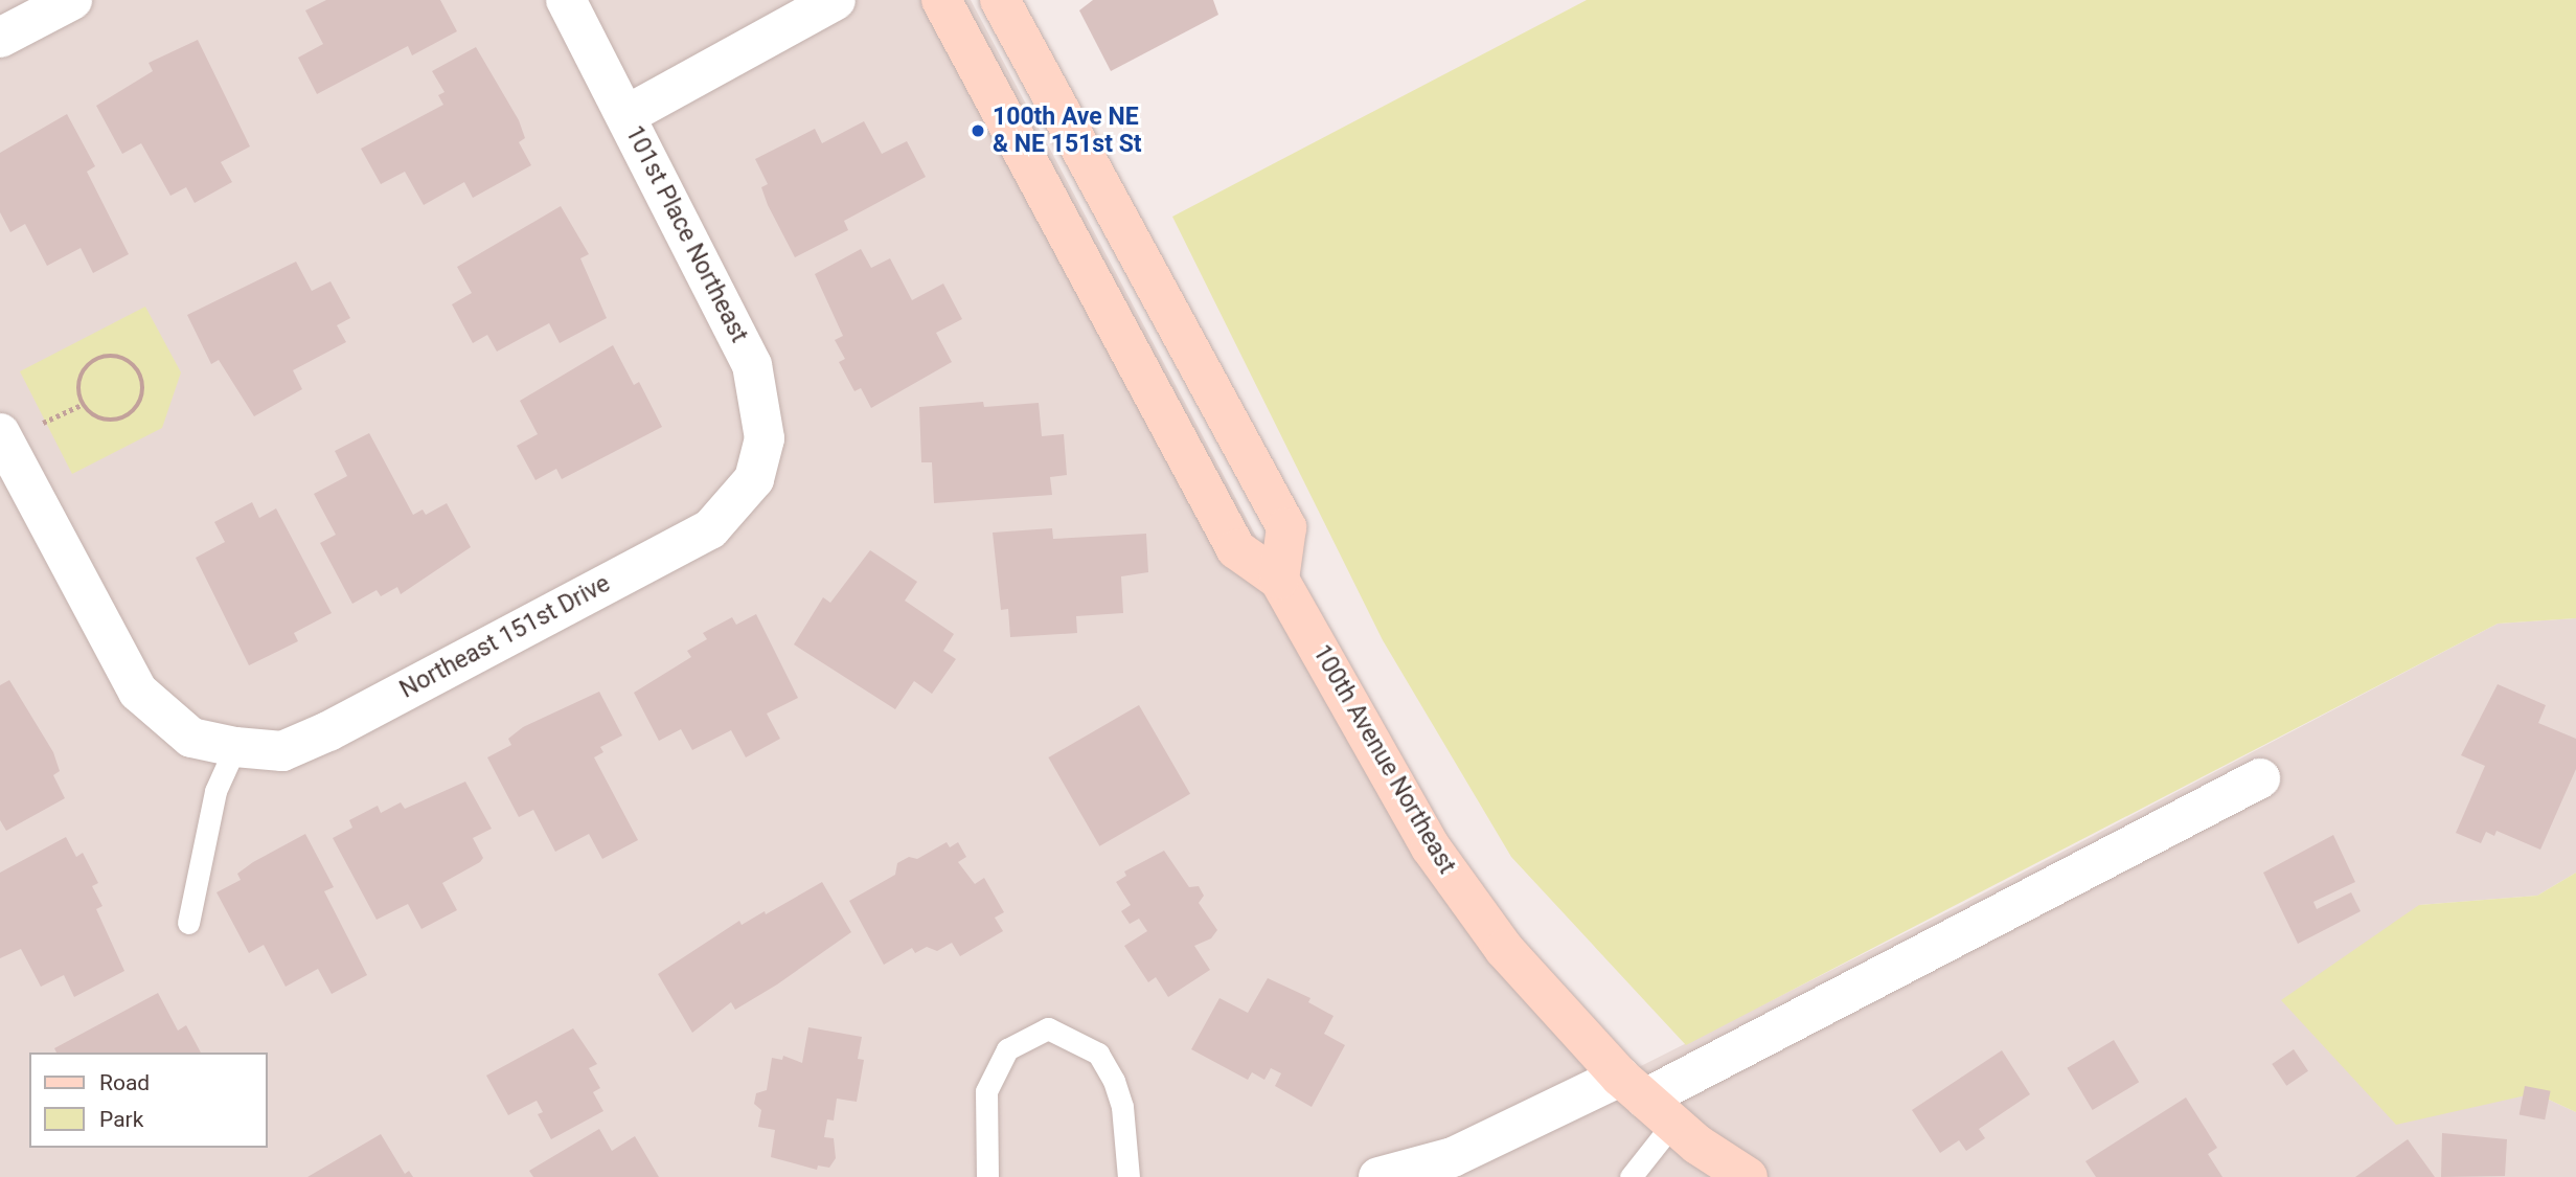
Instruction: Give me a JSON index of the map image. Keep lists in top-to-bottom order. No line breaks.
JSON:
{"streets":{"main road":["100th Avenue Northeast"],"street":["101st Place Northeast","Northeast 151st Drive"]},"crossings":[["101st Place Northeast","Northeast 151st Drive"]],"places":["100th Ave NE & NE 151st St"],"legend":["Road","Park"]}
